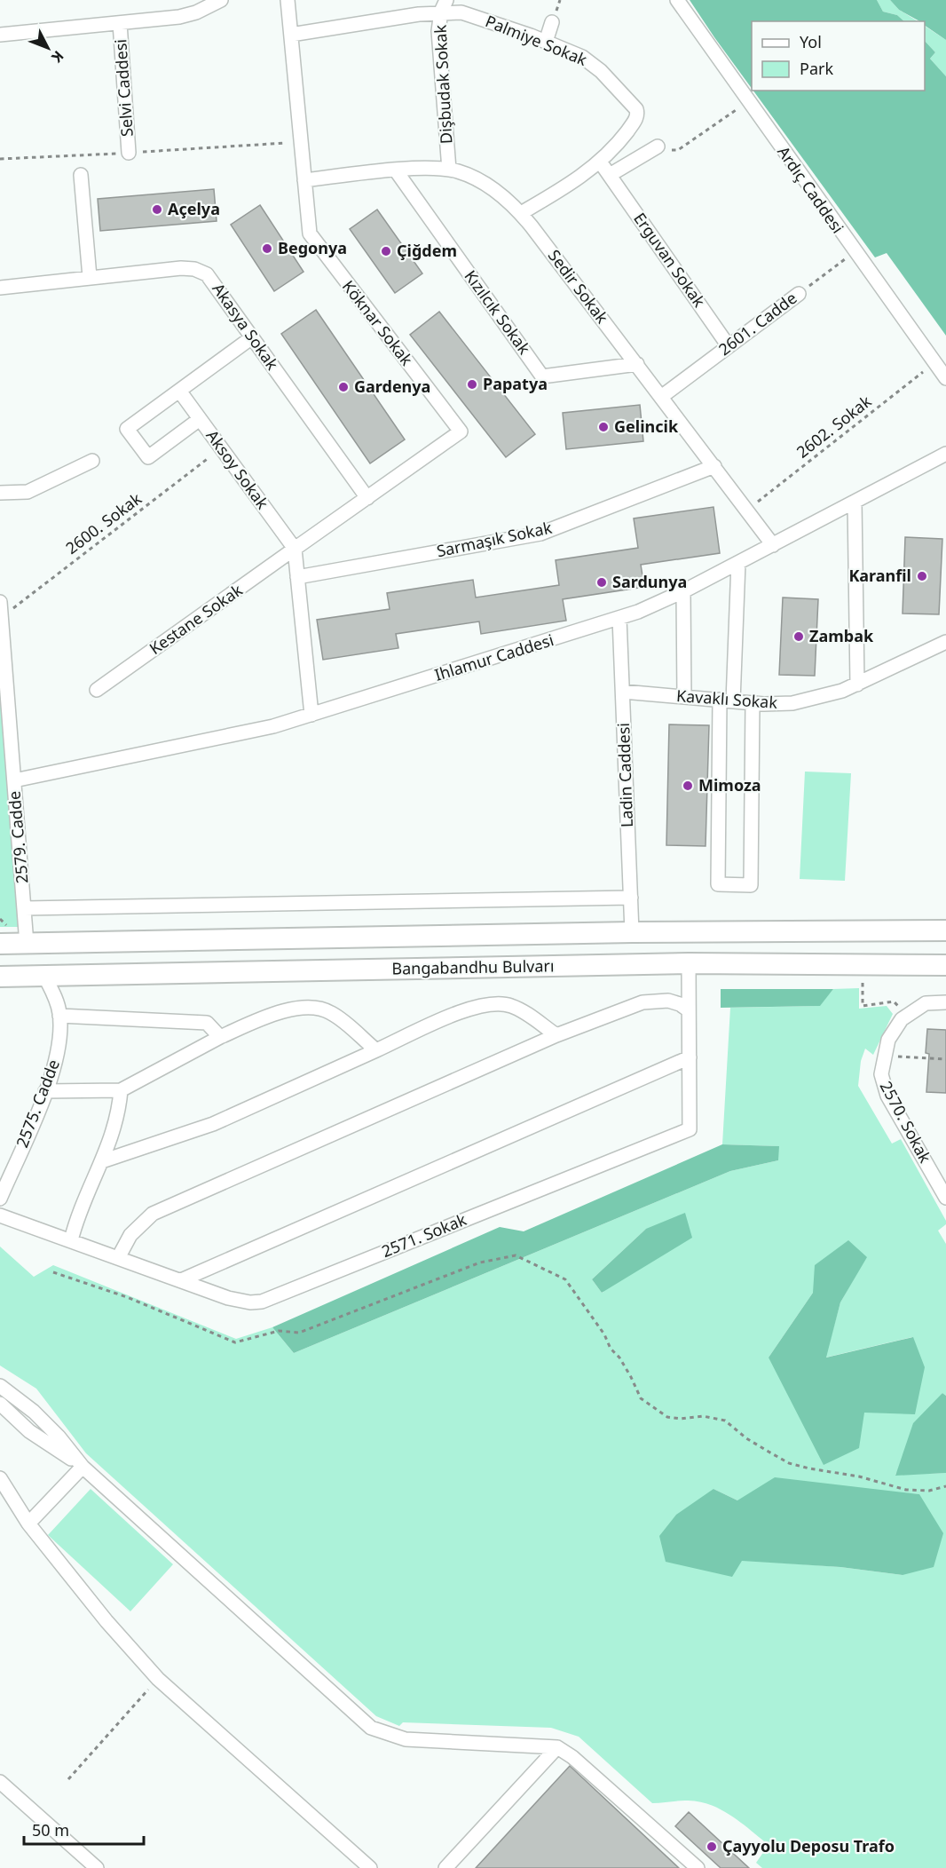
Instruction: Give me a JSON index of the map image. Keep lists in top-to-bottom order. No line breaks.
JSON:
{"streets":{"main road":["Bangabandhu Bulvarı"],"street":["Palmiye Sokak","Dişbudak Sokak","Selvi Caddesi","Ardıç Caddesi","Erguvan Sokak","Sedir Sokak","Kızılcık Sokak","Köknar Sokak","2601. Cadde","Akasya Sokak","Aksoy Sokak","Sarmaşık Sokak","Kestane Sokak","Ihlamur Caddesi","Kavaklı Sokak","Ladin Caddesi","2579. Cadde","2575. Cadde","2570. Sokak","2571. Sokak"],"path":["2602. Sokak","2600. Sokak"]},"crossings":[["Palmiye Sokak","Dişbudak Sokak"],["Palmiye Sokak","Erguvan Sokak"],["Palmiye Sokak","Sedir Sokak"],["Palmiye Sokak","Köknar Sokak"],["Dişbudak Sokak","Sedir Sokak"],["Ardıç Caddesi","2601. Cadde"],["Ardıç Caddesi","2602. Sokak"],["Erguvan Sokak","2601. Cadde"],["Sedir Sokak","Kızılcık Sokak"],["Sedir Sokak","Köknar Sokak"],["Sedir Sokak","2601. Cadde"],["Sedir Sokak","2602. Sokak"],["Sedir Sokak","Sarmaşık Sokak"],["Sedir Sokak","Ihlamur Caddesi"],["Köknar Sokak","Akasya Sokak"],["Köknar Sokak","Aksoy Sokak"],["Köknar Sokak","Kestane Sokak"],["Aksoy Sokak","2600. Sokak"],["Aksoy Sokak","Kestane Sokak"],["2600. Sokak","2579. Cadde"],["Ihlamur Caddesi","Ladin Caddesi"],["Ihlamur Caddesi","2579. Cadde"],["Kavaklı Sokak","Ladin Caddesi"],["Ladin Caddesi","Bangabandhu Bulvarı"],["2579. Cadde","Bangabandhu Bulvarı"],["Bangabandhu Bulvarı","2575. Cadde"],["Bangabandhu Bulvarı","2571. Sokak"]],"places":["Açelya","Begonya","Çiğdem","Papatya","Gardenya","Gelincik","Karanfil","Sardunya","Zambak","Mimoza","Çayyolu Deposu Trafo"],"legend":["Yol","Park"],"scale_bar":"50 m","north":"bottom right"}
